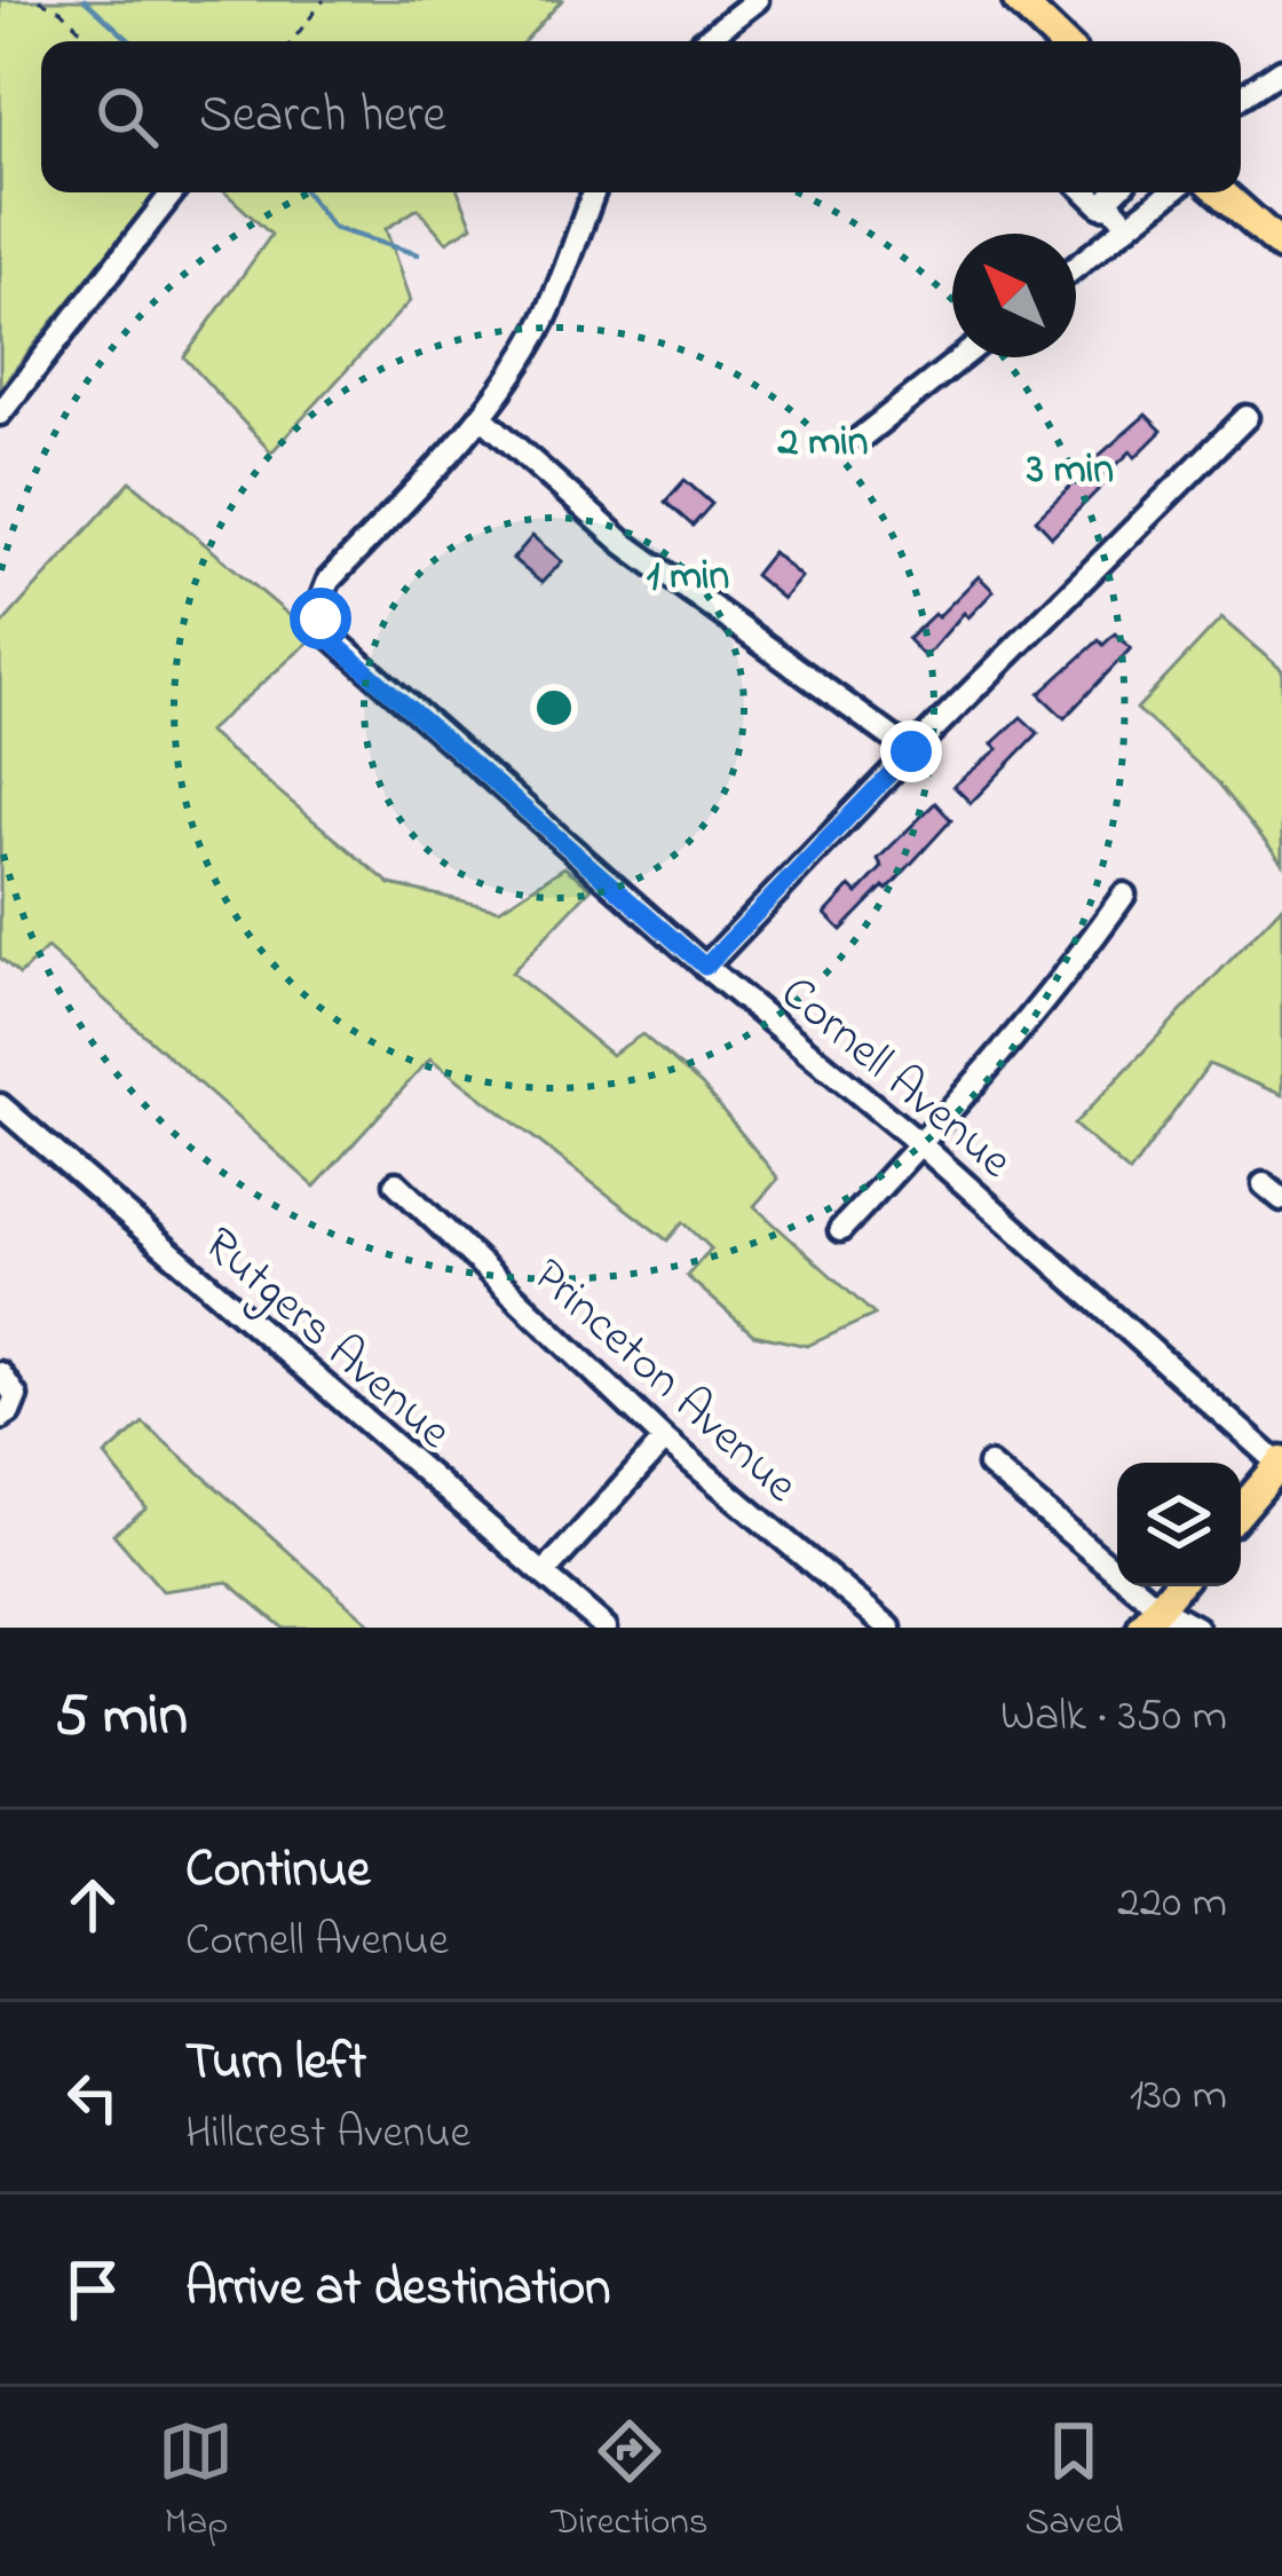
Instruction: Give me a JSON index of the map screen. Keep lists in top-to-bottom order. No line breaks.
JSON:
{"streets":{"street":["Cornell Avenue","Rutgers Avenue","Princeton Avenue"]},"north":"top left","page":{"search":"Search here","heading":["5 min","Walk · 350 m"],"list":[["Continue","Cornell Avenue","220 m"],["Turn left","Hillcrest Avenue","130 m"],"Arrive at destination"],"nav":["Map","Directions","Saved"]},"rings":["2 min","3 min","1 min"]}
